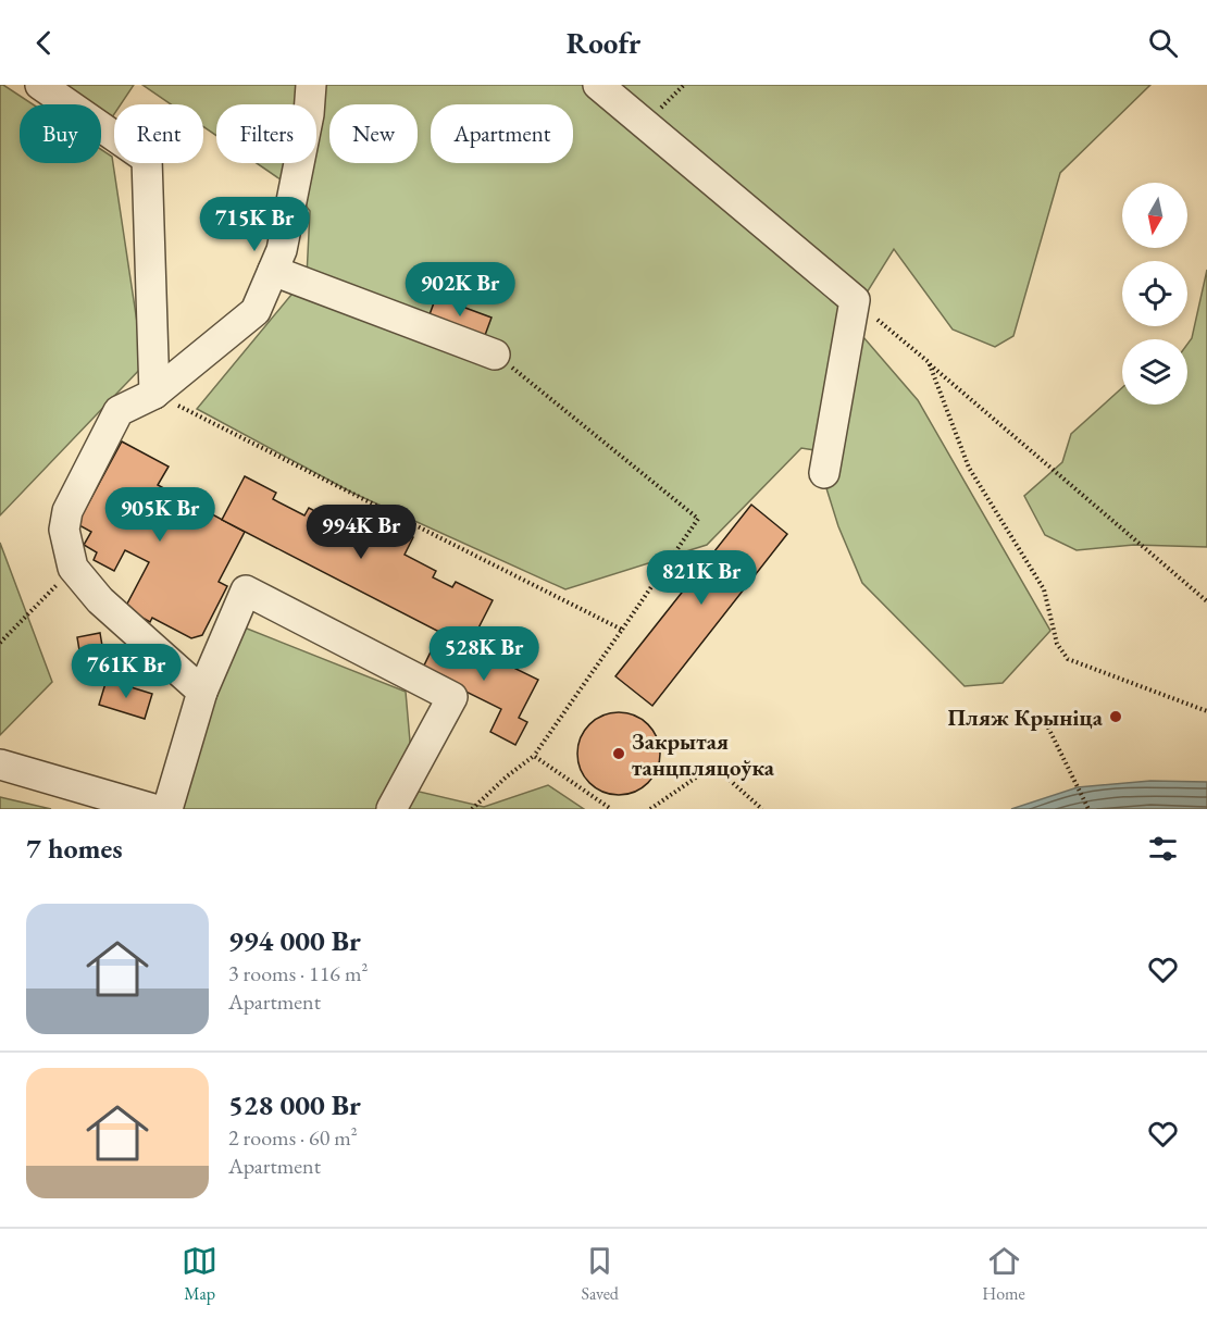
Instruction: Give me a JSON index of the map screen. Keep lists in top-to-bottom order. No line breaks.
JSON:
{"places":["Пляж Крыніца","Закрытая танцпляцоўка"],"north":"bottom","page":{"header":"Roofr","chip":["Buy","Rent","Filters","New","Apartment"],"price":["715K Br","902K Br","905K Br","994K Br","821K Br","528K Br","761K Br"],"heading":"7 homes","list":[{"name":"994 000 Br","note":"3 rooms · 116 m² · Apartment"},{"name":"528 000 Br","note":"2 rooms · 60 m² · Apartment"}],"tabs":["Map","Saved","Home"]}}
